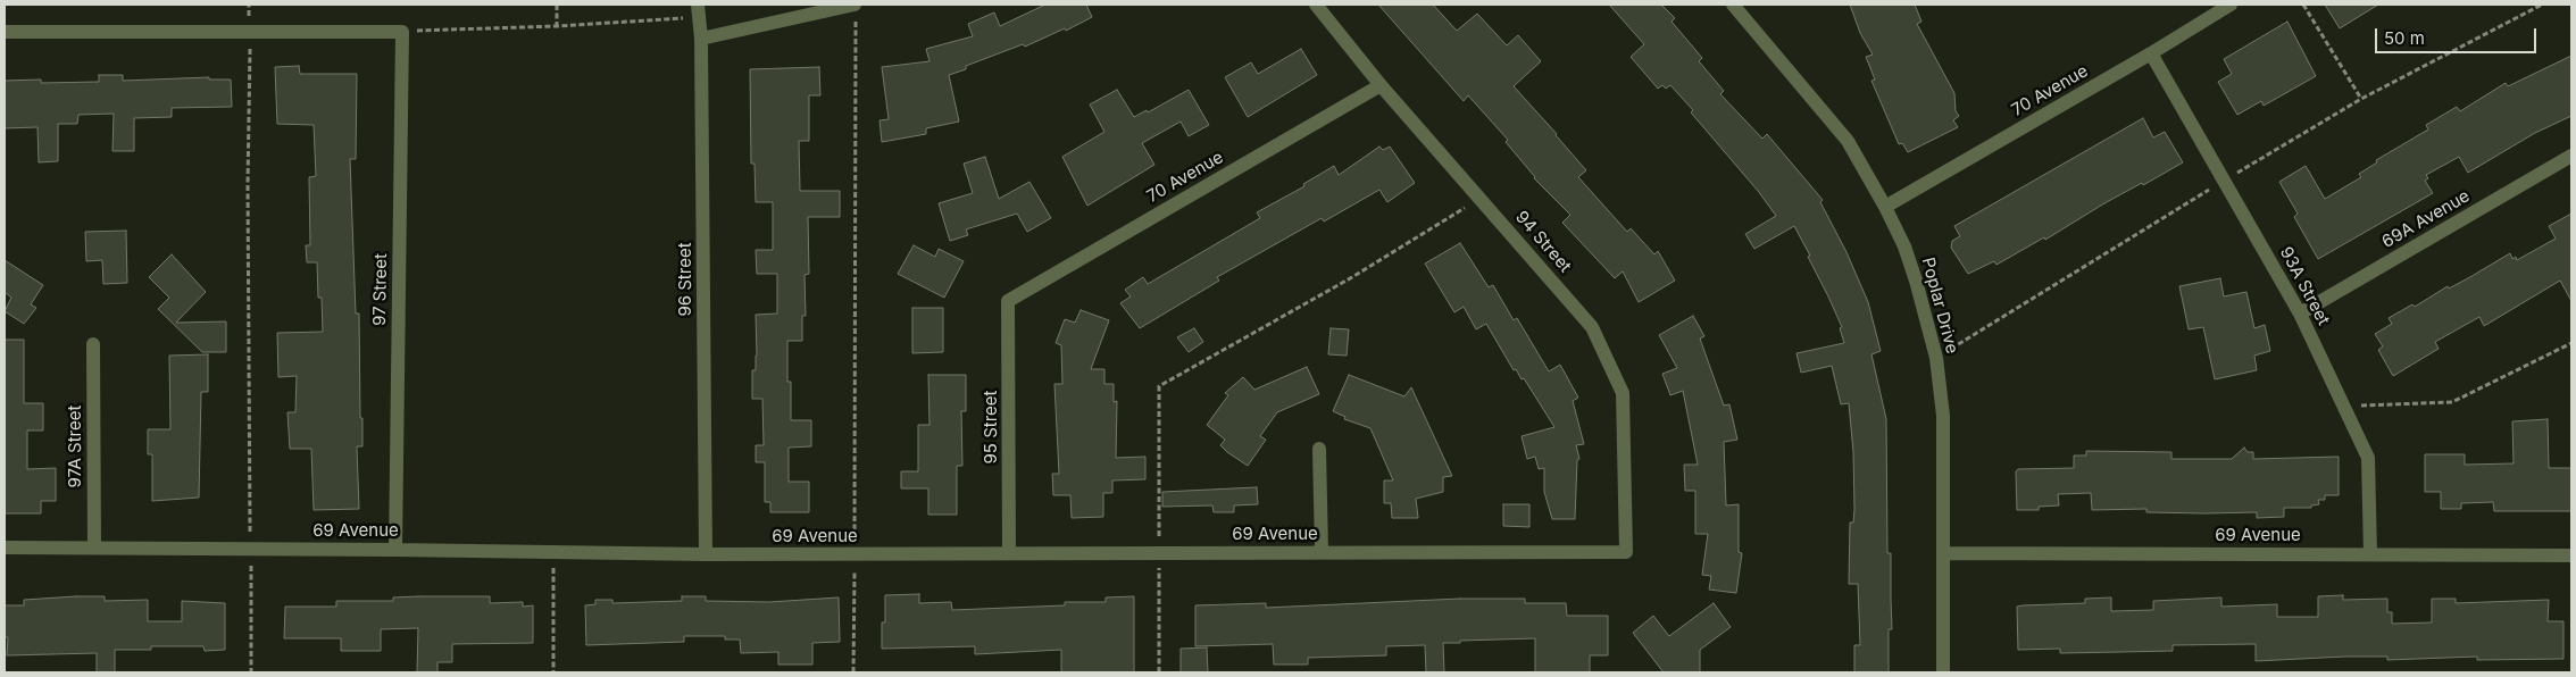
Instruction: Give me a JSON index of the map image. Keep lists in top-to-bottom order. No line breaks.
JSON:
{"streets":{"street":["70 Avenue","69A Avenue","94 Street","96 Street","93A Street","97 Street","Poplar Drive","95 Street","97A Street","69 Avenue"]},"crossings":[["70 Avenue","94 Street"],["70 Avenue","93A Street"],["70 Avenue","Poplar Drive"],["70 Avenue","95 Street"],["69A Avenue","93A Street"],["94 Street","69 Avenue"],["96 Street","69 Avenue"],["93A Street","69 Avenue"],["97 Street","69 Avenue"],["Poplar Drive","69 Avenue"],["95 Street","69 Avenue"],["97A Street","69 Avenue"]],"scale_bar":"50 m"}
